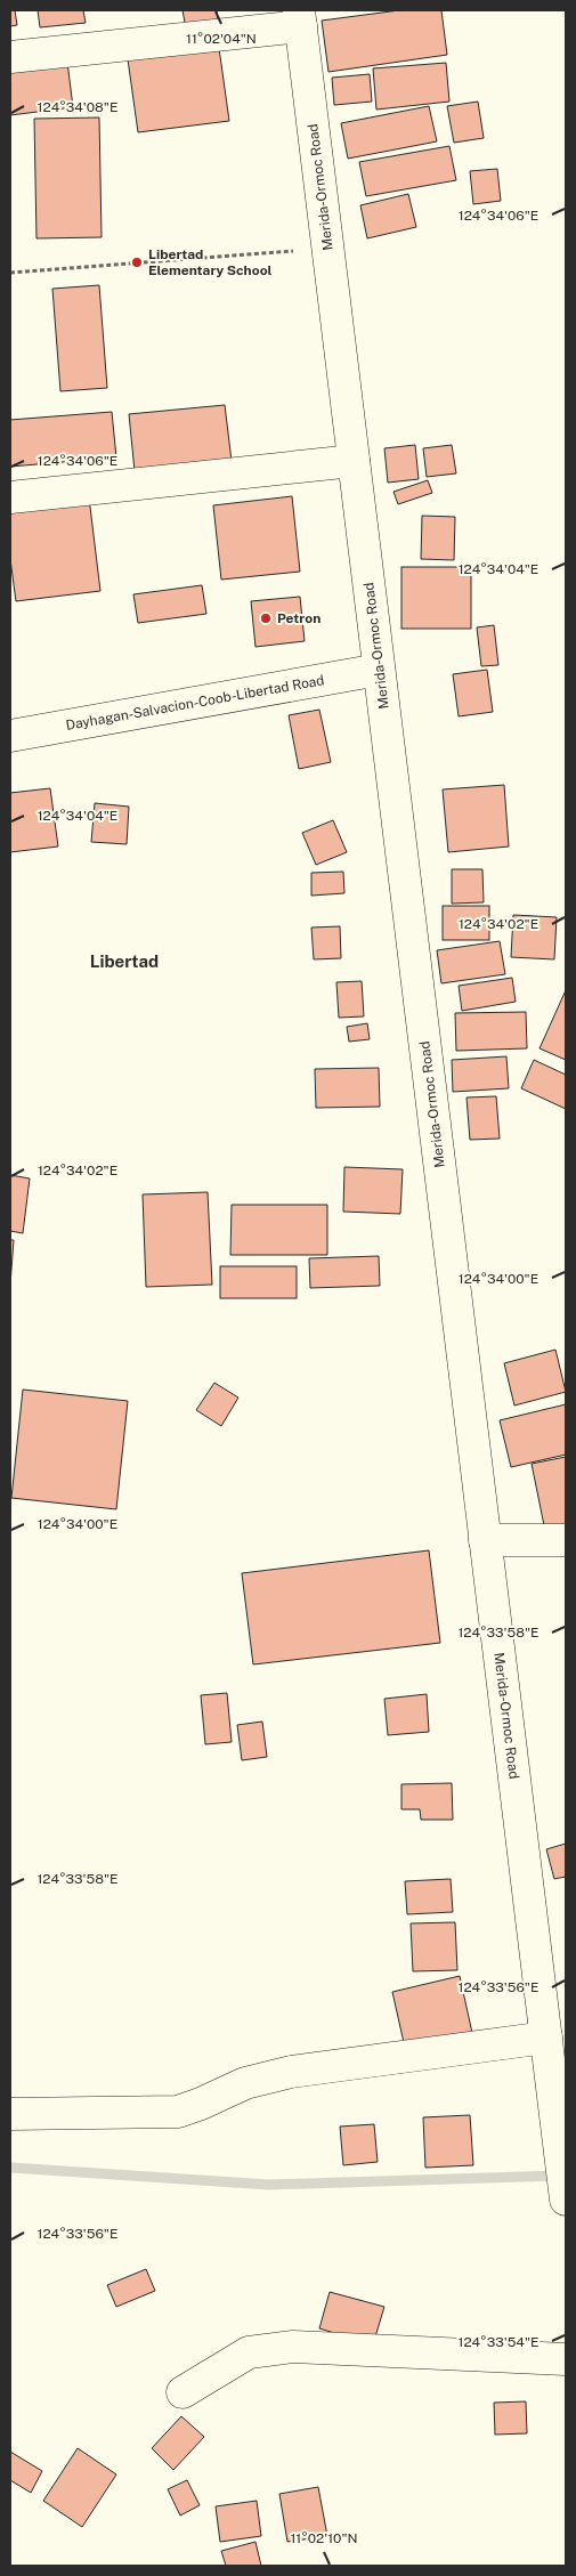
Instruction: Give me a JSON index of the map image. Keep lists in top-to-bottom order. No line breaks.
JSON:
{"streets":{"main road":["Merida-Ormoc Road","Dayhagan-Salvacion-Coob-Libertad Road"]},"crossings":[["Merida-Ormoc Road","Dayhagan-Salvacion-Coob-Libertad Road"]],"districts":["Libertad"],"places":["Libertad Elementary School","Petron"],"coordinates":["11°02'04\"N","124°34'08\"E","124°34'06\"E","124°34'04\"E","124°34'02\"E","124°34'00\"E","124°33'58\"E","124°33'56\"E","124°33'54\"E","11°02'10\"N"]}
